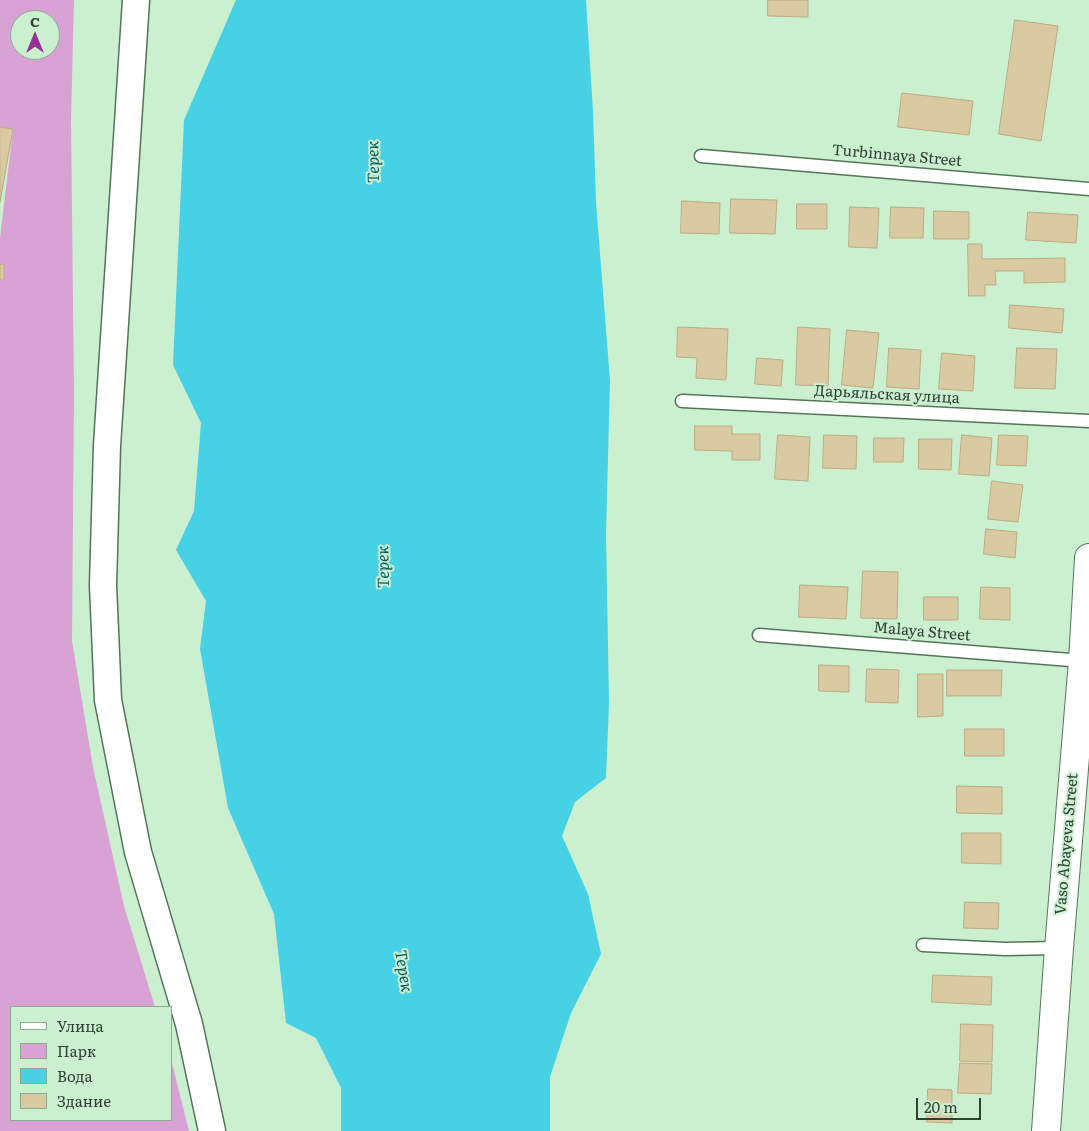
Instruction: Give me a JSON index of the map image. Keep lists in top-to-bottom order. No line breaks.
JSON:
{"streets":{"main road":["Vaso Abayeva Street"],"lane":["Turbinnaya Street","Дарьяльская улица","Malaya Street"]},"crossings":[["Malaya Street","Vaso Abayeva Street"]],"water":["Терек"],"legend":["Улица","Парк","Вода","Здание"],"scale_bar":"20 m","north":"top"}
